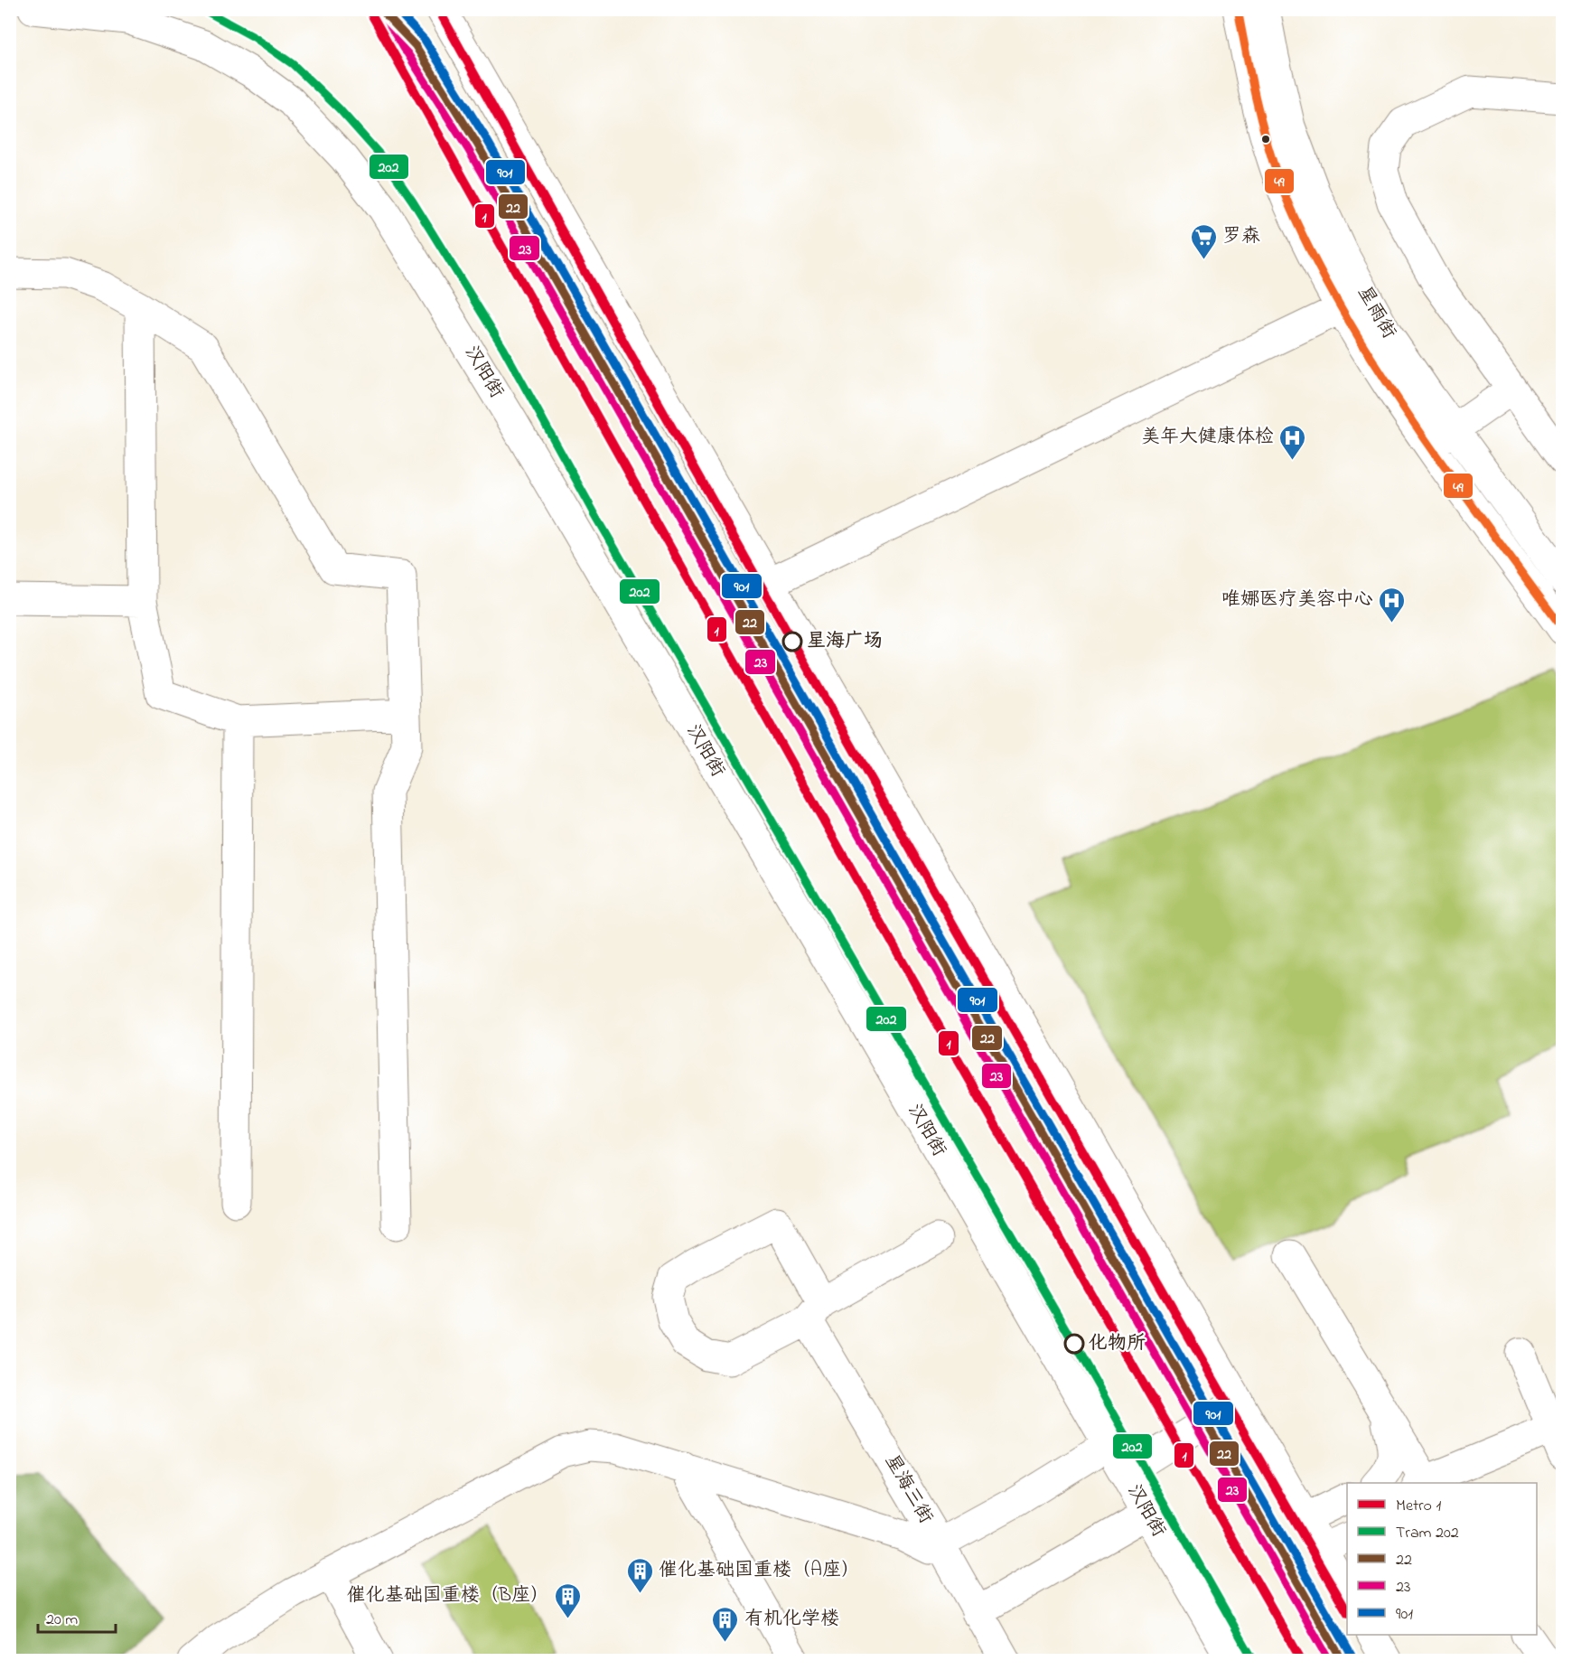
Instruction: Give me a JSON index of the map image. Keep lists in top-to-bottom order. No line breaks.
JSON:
{"streets":{"main road":["星雨街","汉阳街","星海三街"]},"places":{"supermarket":["罗森"],"hospital":["美年大健康体检","唯娜医疗美容中心"],"other":["星海广场","化物所"],"building":["催化基础国重楼（A座）","催化基础国重楼（B座）","有机化学楼"]},"lines":["metro line 1","tram line 202","transit line 22","transit line 901","transit line 49","transit line 23"],"legend":["Metro 1","Tram 202","22","23","901"],"scale_bar":"20 m"}
